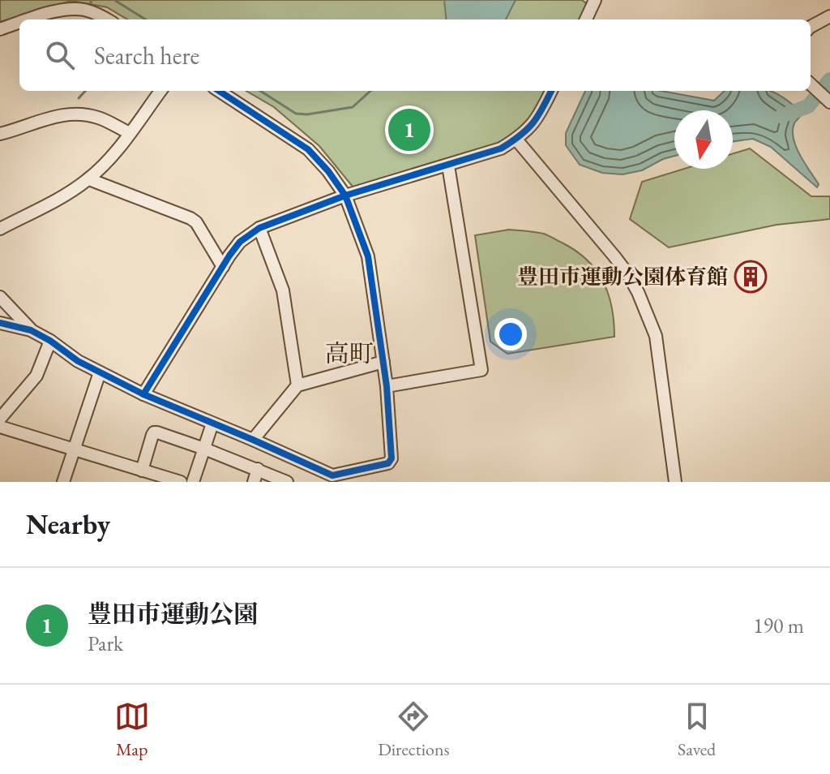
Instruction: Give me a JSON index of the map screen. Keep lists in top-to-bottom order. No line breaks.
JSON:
{"districts":["高町"],"places":{"building":["豊田市運動公園体育館"]},"north":"bottom","page":{"search":"Search here","pins":"1","heading":"Nearby","list":[{"mark":"1","name":"豊田市運動公園","note":"Park","value":"190 m"}],"nav":["Map","Directions","Saved"]}}
